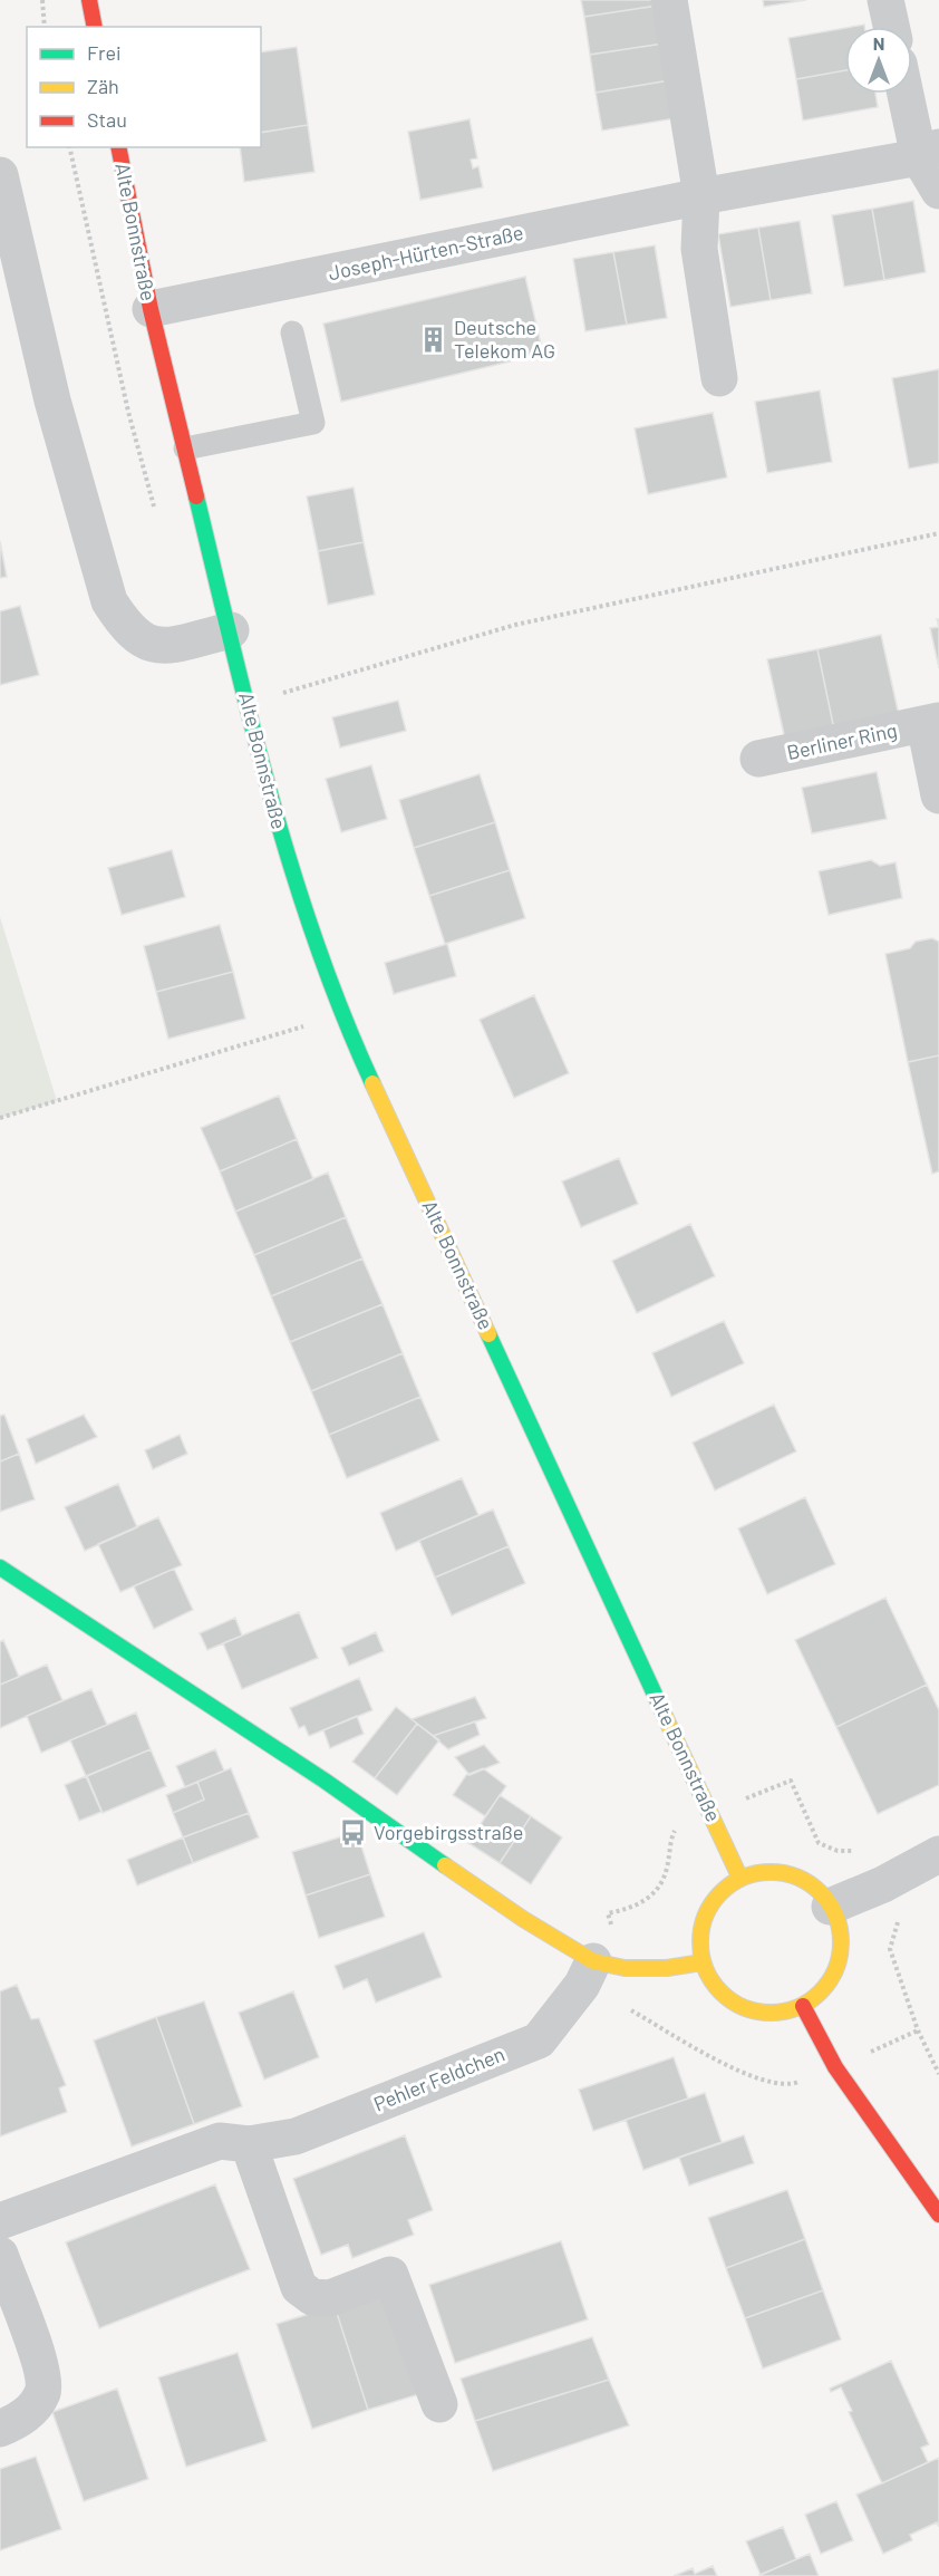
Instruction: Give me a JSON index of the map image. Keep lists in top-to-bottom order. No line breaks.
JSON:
{"streets":{"main road":["Alte Bonnstraße"],"street":["Joseph-Hürten-Straße","Berliner Ring","Pehler Feldchen"]},"crossings":[["Alte Bonnstraße","Joseph-Hürten-Straße"]],"places":{"building":["Deutsche Telekom AG"],"bus stop":["Vorgebirgsstraße"]},"legend":["Frei","Zäh","Stau"],"north":"top"}
